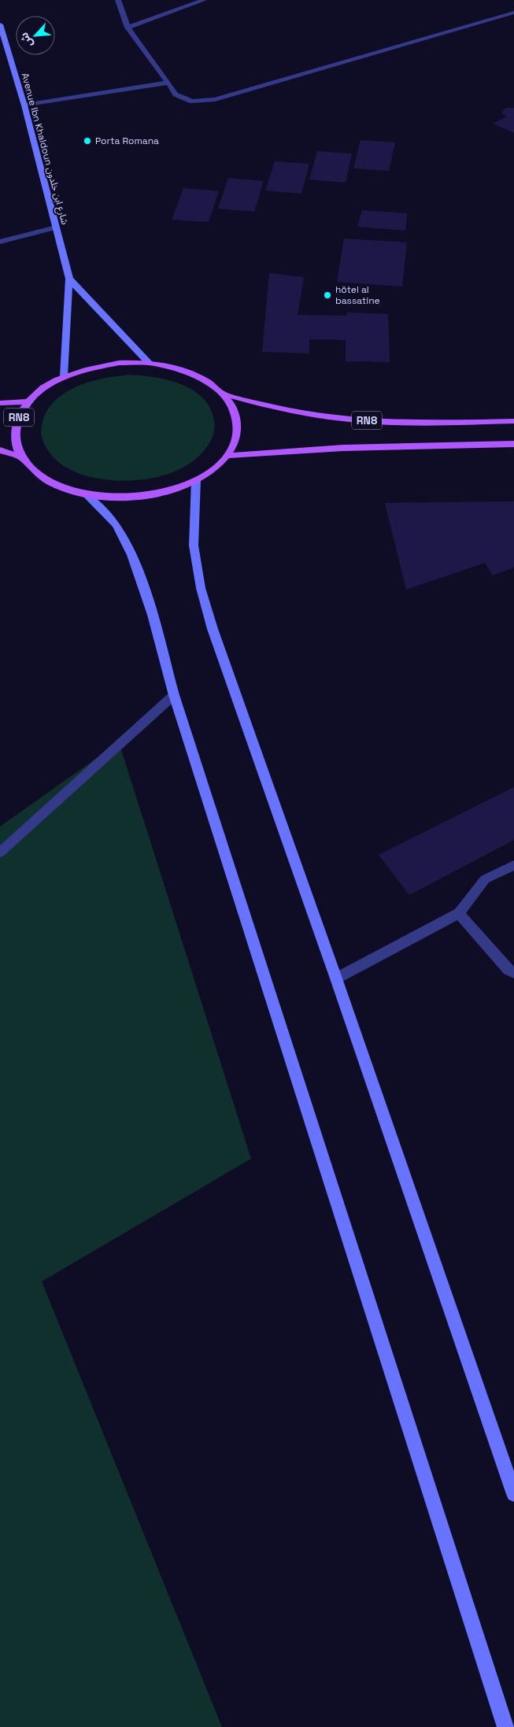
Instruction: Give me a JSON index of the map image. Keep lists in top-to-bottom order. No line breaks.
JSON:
{"streets":{"main road":["RN8"],"street":["Avenue Ibn Khaldoun شارع ابن خلدون"]},"places":["Porta Romana","hôtel al bassatine"],"north":"bottom left"}
